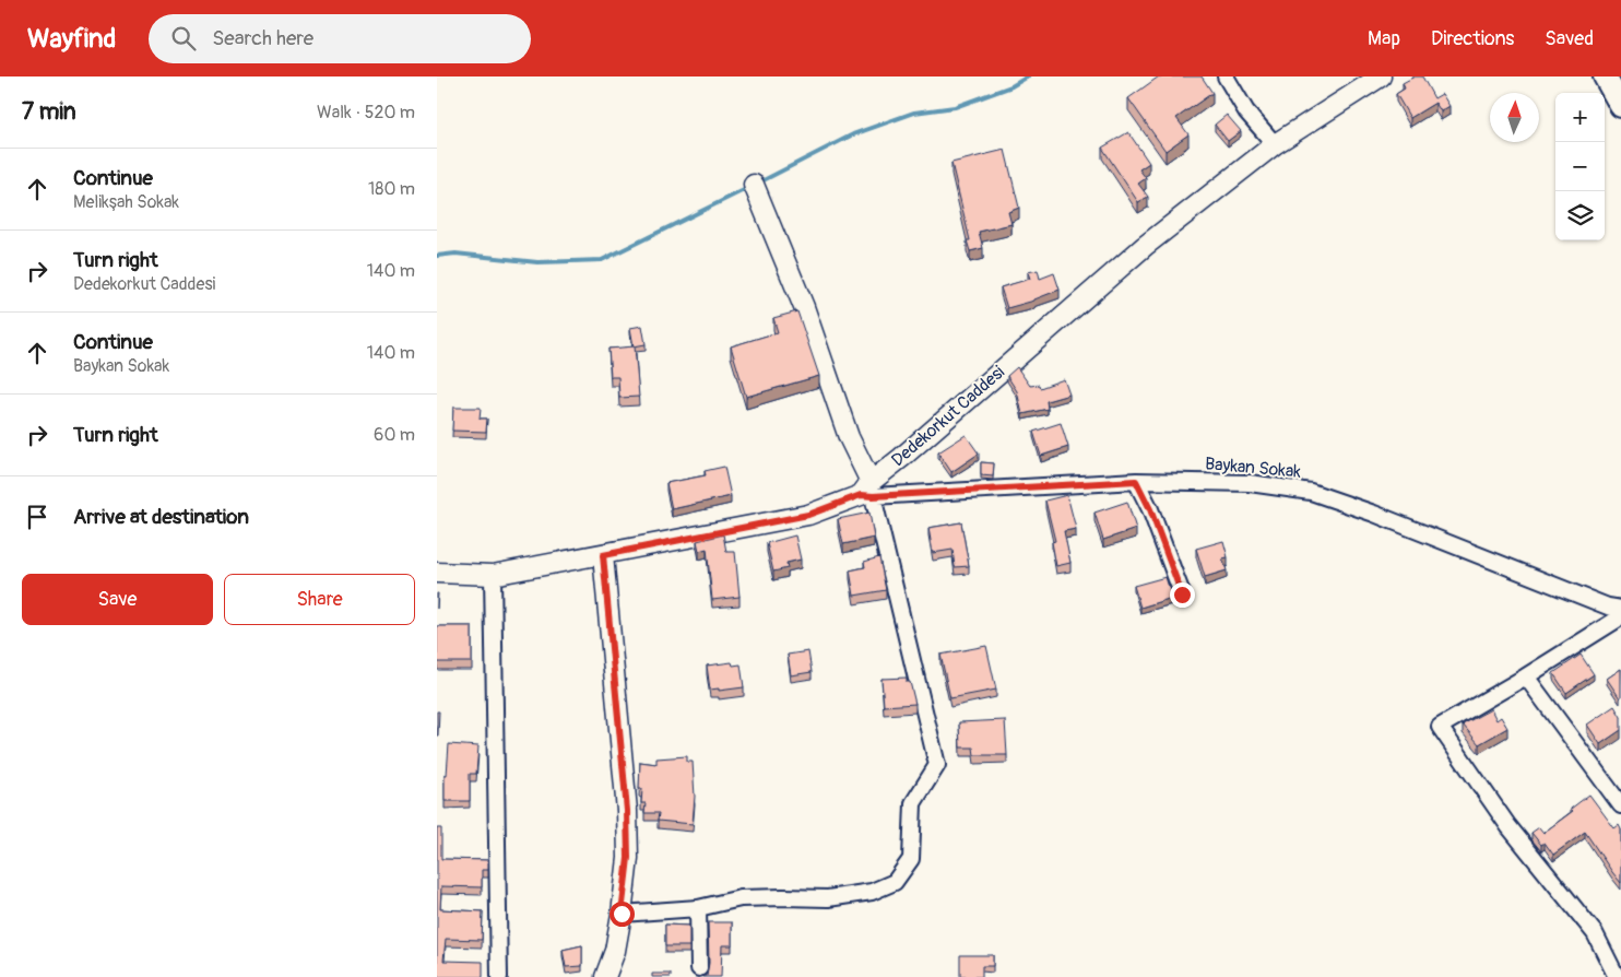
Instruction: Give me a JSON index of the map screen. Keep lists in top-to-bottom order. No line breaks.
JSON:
{"streets":{"street":["Dedekorkut Caddesi","Baykan Sokak"]},"crossings":[["Dedekorkut Caddesi","Baykan Sokak"]],"north":"top","page":{"header":"Wayfind","search":"Search here","nav":["Map","Directions","Saved"],"heading":["7 min","Walk · 520 m"],"map_buttons":["+","−"],"list":[["Continue","Melikşah Sokak","180 m"],["Turn right","Dedekorkut Caddesi","140 m"],["Continue","Baykan Sokak","140 m"],["Turn right","60 m"],"Arrive at destination"],"buttons":["Save","Share"]}}
